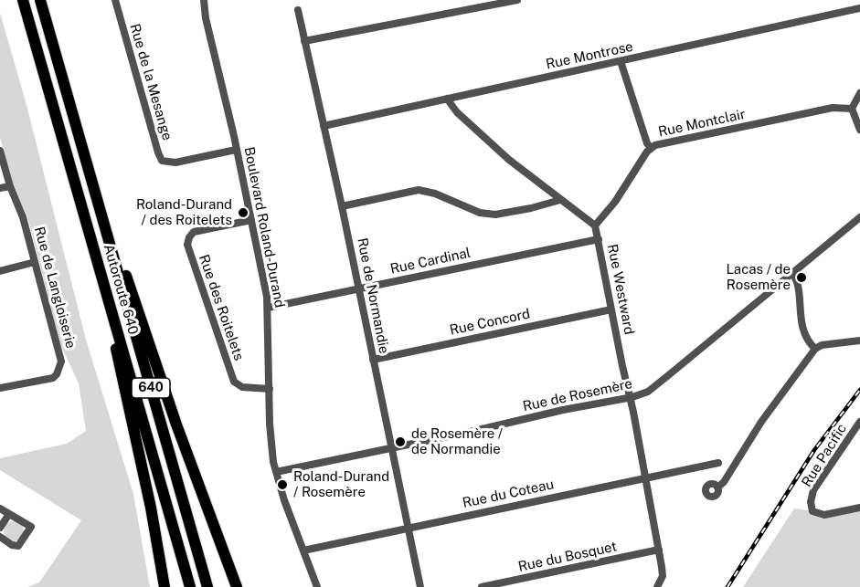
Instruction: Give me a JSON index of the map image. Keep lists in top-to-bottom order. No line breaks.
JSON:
{"streets":{"highway":["Autoroute 640","640"],"street":["Rue Montrose","Rue de la Mesange","Rue Montclair","Boulevard Roland-Durand","Rue Cardinal","Rue de Langloiserie","Rue Westward","Rue de Normandie","Rue des Roitelets","Rue Concord","Rue de Rosemère","Rue Pacific","Rue du Coteau","Rue du Bosquet"]},"crossings":[["Rue Montrose","Rue de Normandie"],["Rue de la Mesange","Boulevard Roland-Durand"],["Rue Montclair","Rue Westward"],["Boulevard Roland-Durand","Rue Cardinal"],["Boulevard Roland-Durand","Rue des Roitelets"],["Boulevard Roland-Durand","Rue de Rosemère"],["Boulevard Roland-Durand","Rue du Coteau"],["Rue Cardinal","Rue Westward"],["Rue Cardinal","Rue de Normandie"],["Rue Westward","Rue Concord"],["Rue Westward","Rue de Rosemère"],["Rue Westward","Rue du Coteau"],["Rue Westward","Rue du Bosquet"],["Rue de Normandie","Rue Concord"],["Rue de Normandie","Rue de Rosemère"],["Rue de Normandie","Rue du Coteau"]],"places":["Roland-Durand / des Roitelets","Lacas / de Rosemère","de Rosemère / de Normandie","Roland-Durand / Rosemère"]}
